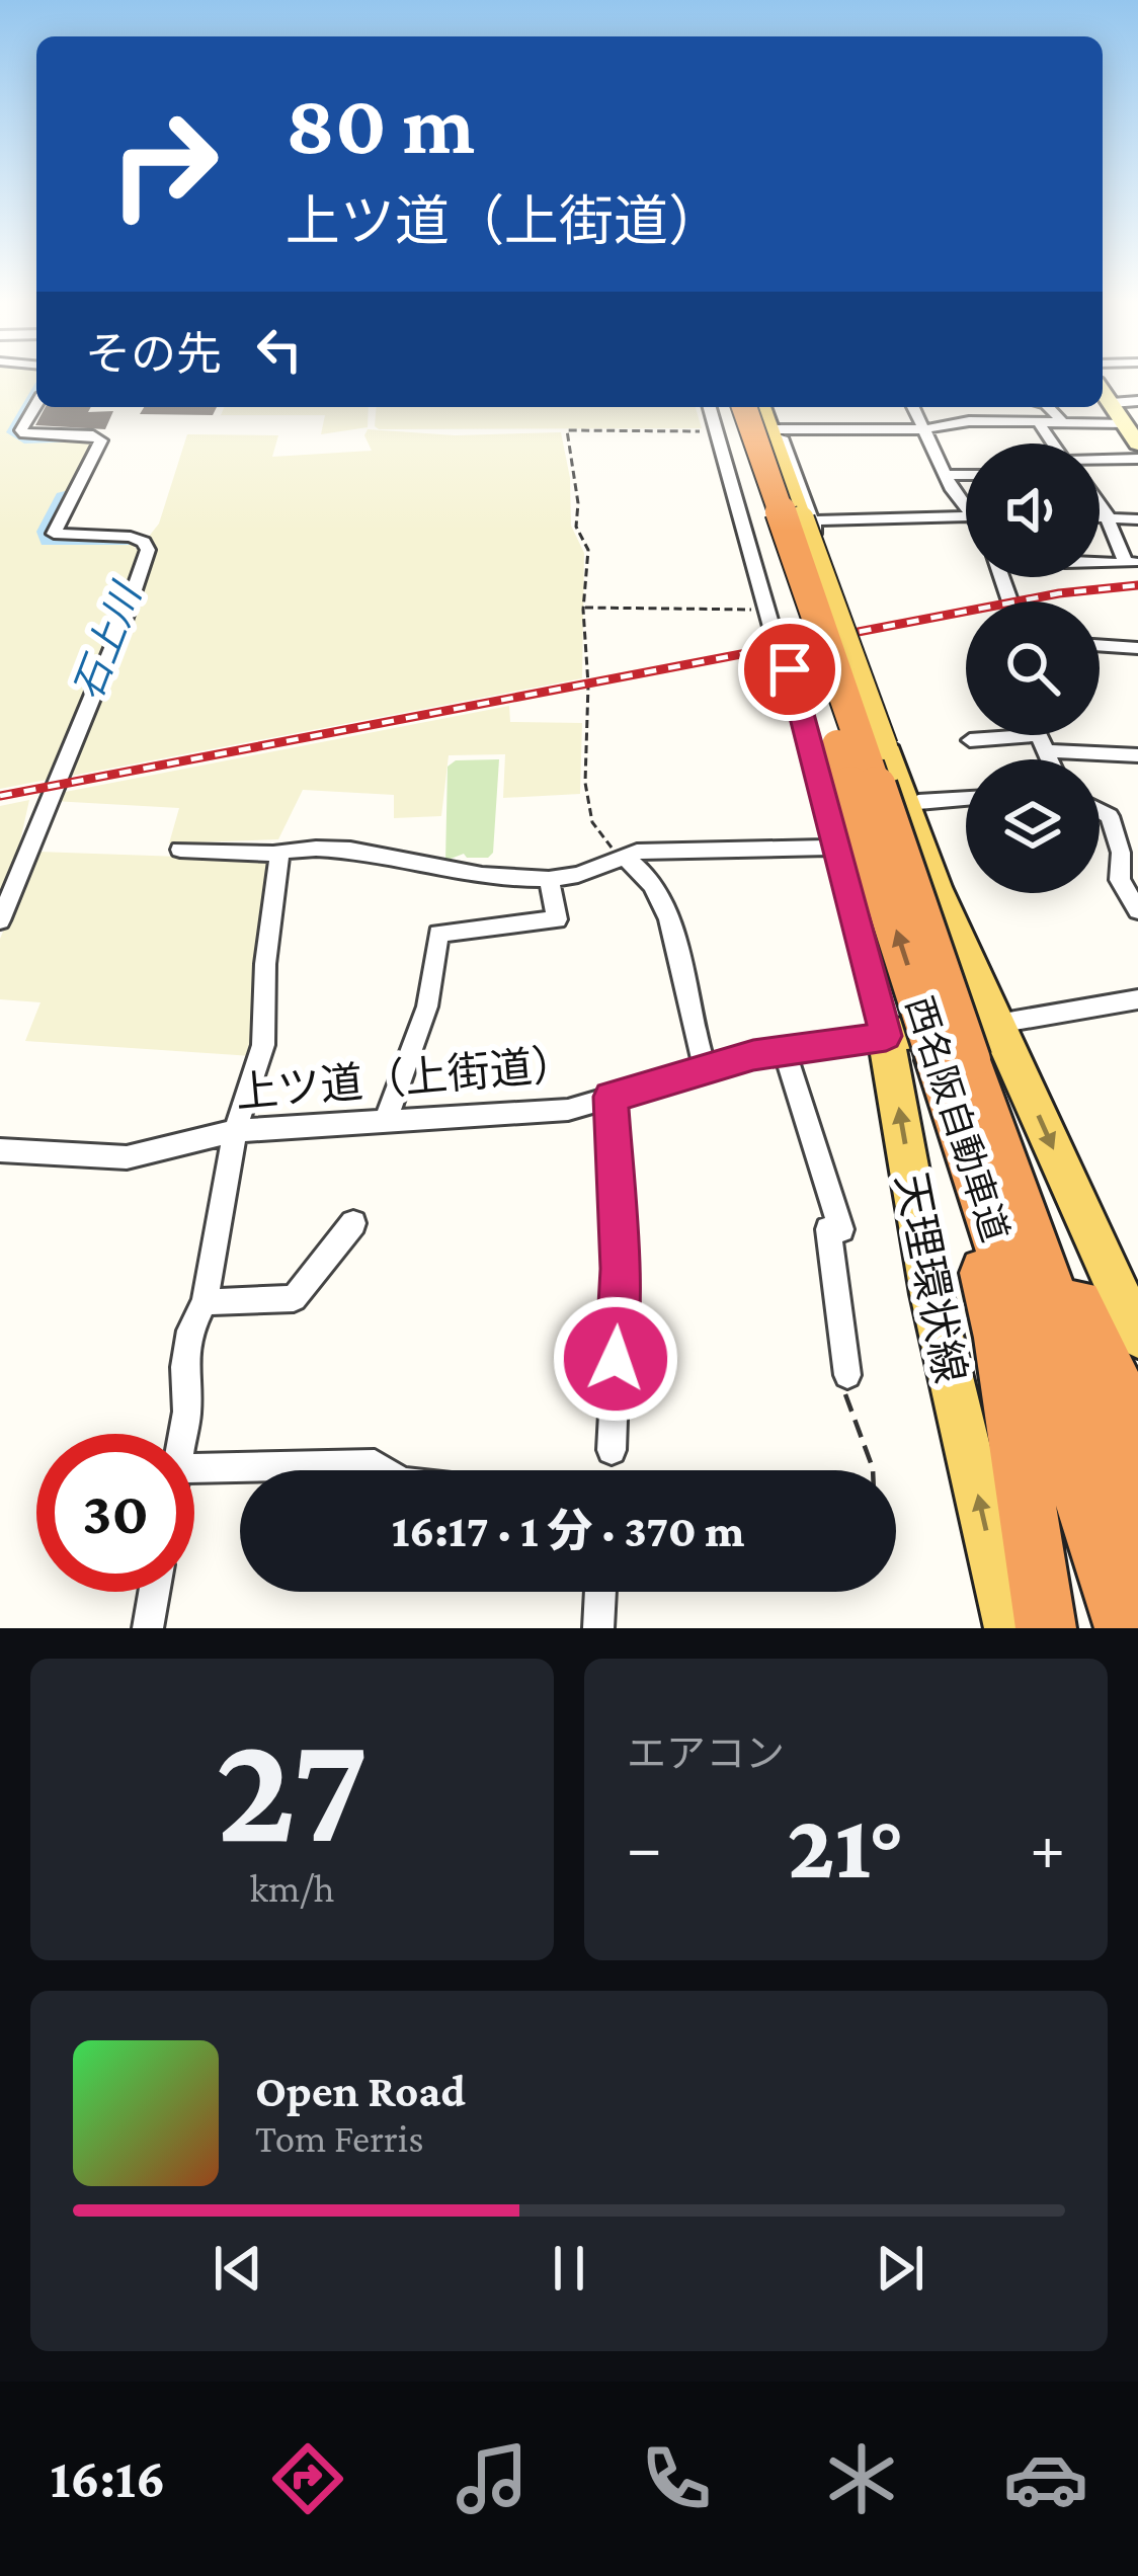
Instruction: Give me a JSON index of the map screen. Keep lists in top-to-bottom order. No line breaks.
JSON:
{"streets":{"highway":["西名阪自動車道"],"main road":["天理環状線"],"street":["上ツ道（上街道）"]},"crossings":[["上ツ道（上街道）","天理環状線"]],"water":["石上川"],"page":{"turn":["80 m","上ツ道（上街道）"],"then":"その先","limit":"30","trip":"16:17 · 1 分 · 370 m","tile":[["27","km/h"],"エアコン"],"heat":["−","21°","+"],"song":["Open Road","Tom Ferris"],"tabs":"16:16"}}
